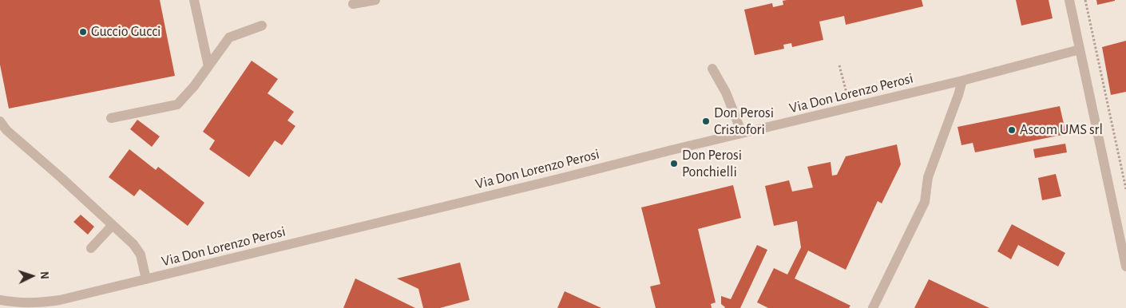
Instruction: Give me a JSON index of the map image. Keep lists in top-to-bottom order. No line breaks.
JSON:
{"streets":{"street":["Via Don Lorenzo Perosi"]},"places":["Guccio Gucci","Don Perosi Cristofori","Ascom UMS srl","Don Perosi Ponchielli"],"north":"right"}
